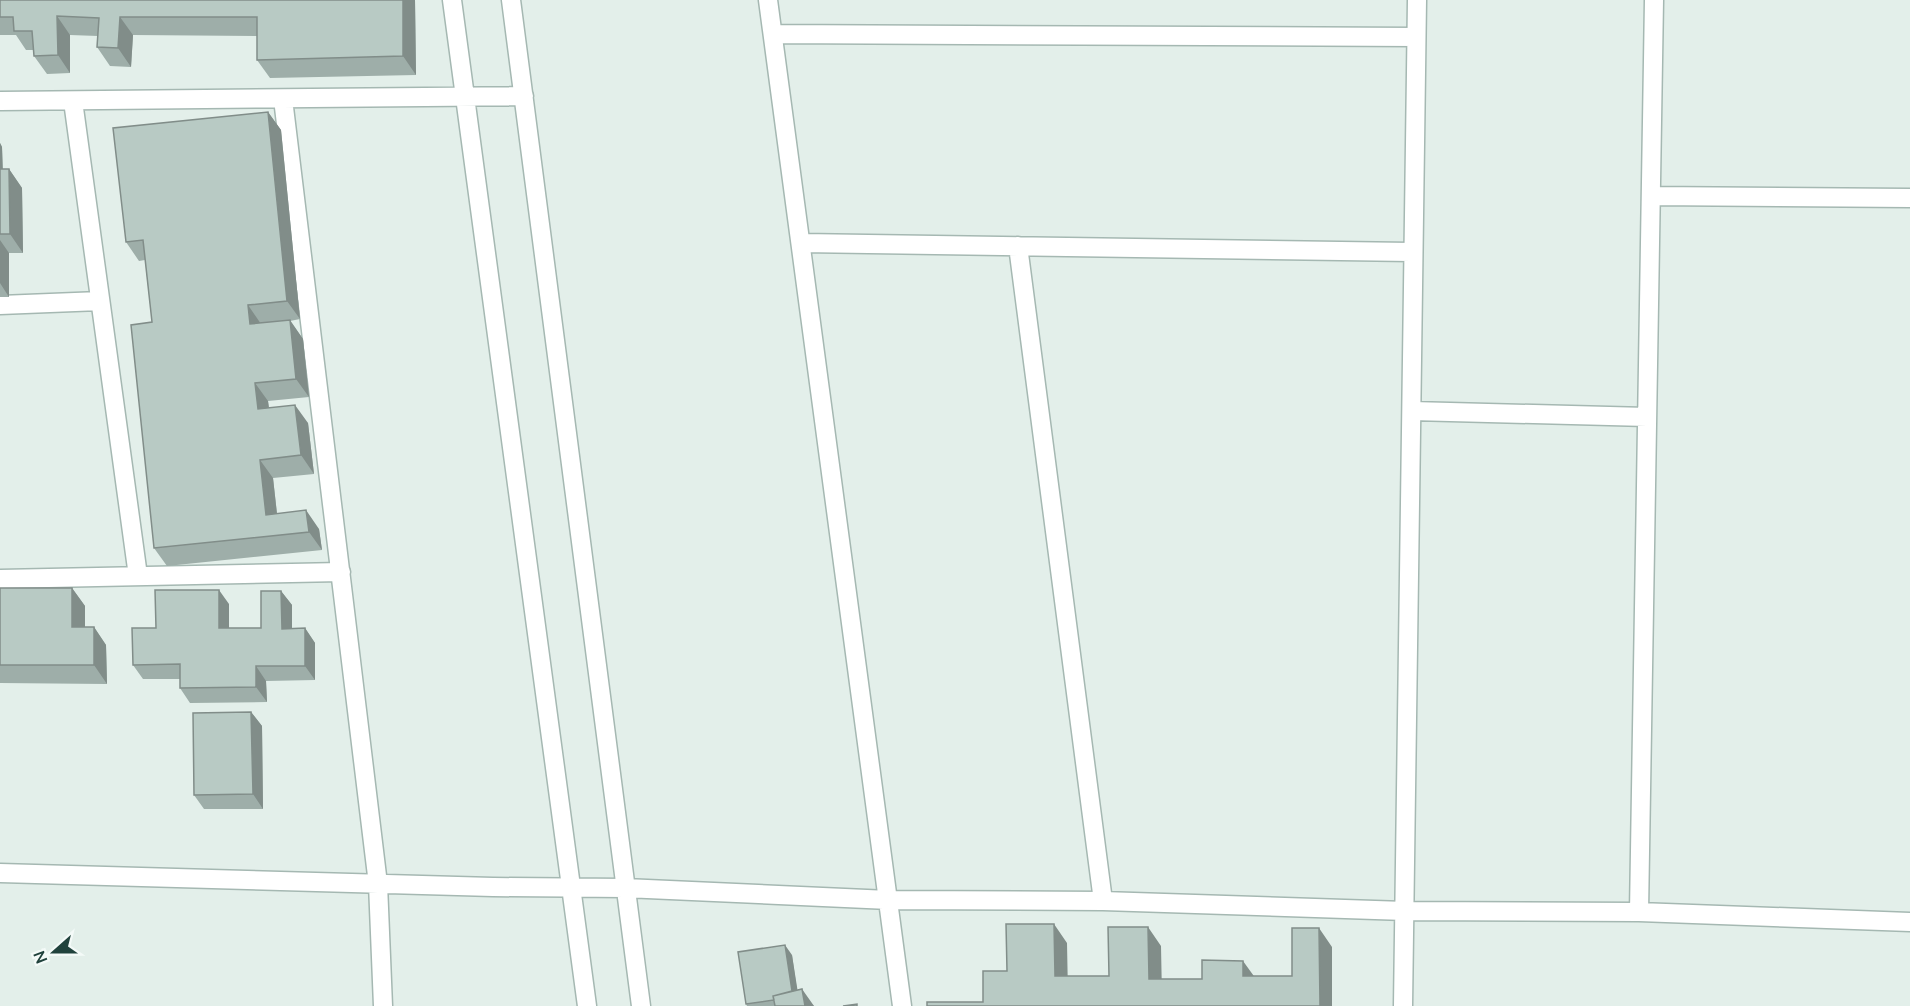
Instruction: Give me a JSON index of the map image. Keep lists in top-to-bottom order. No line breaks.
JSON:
{"north":"left"}
